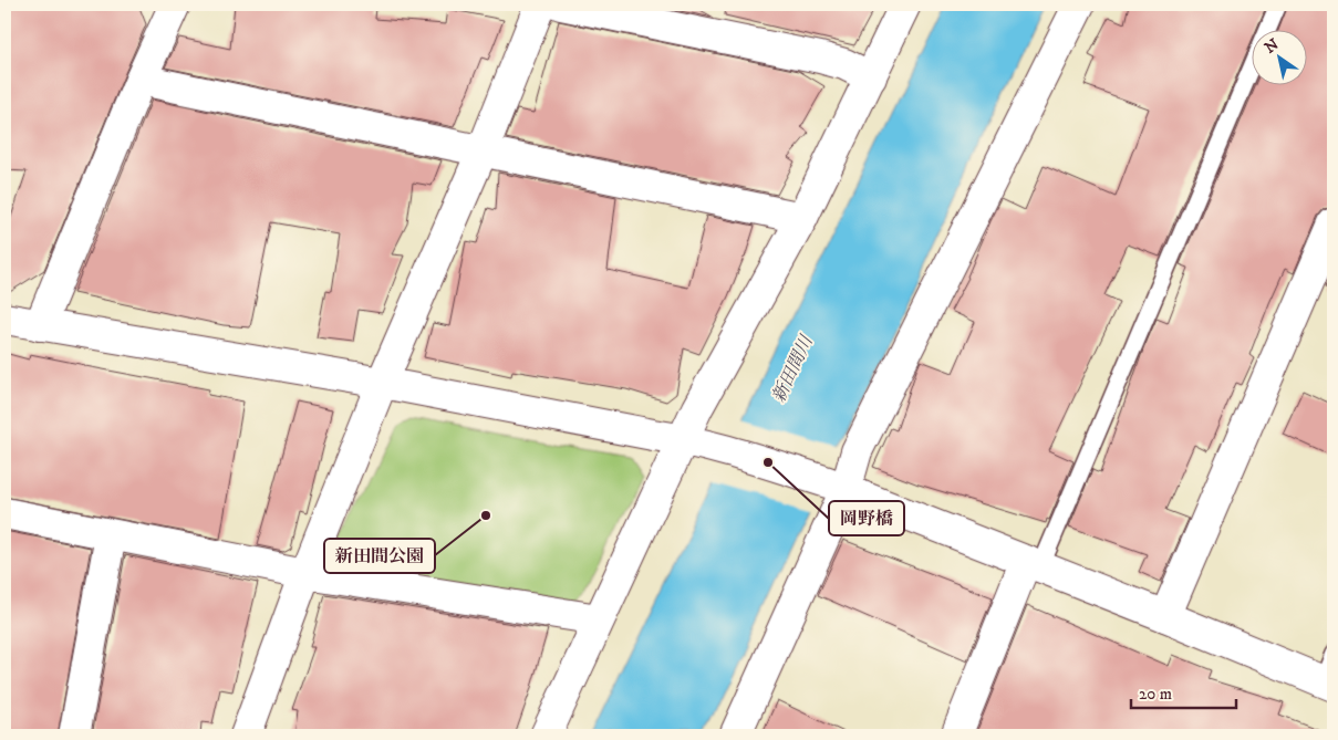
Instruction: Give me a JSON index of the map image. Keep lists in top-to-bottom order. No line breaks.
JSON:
{"water":["新田間川"],"places":["岡野橋","新田間公園"],"scale_bar":"20 m","north":"top left"}
